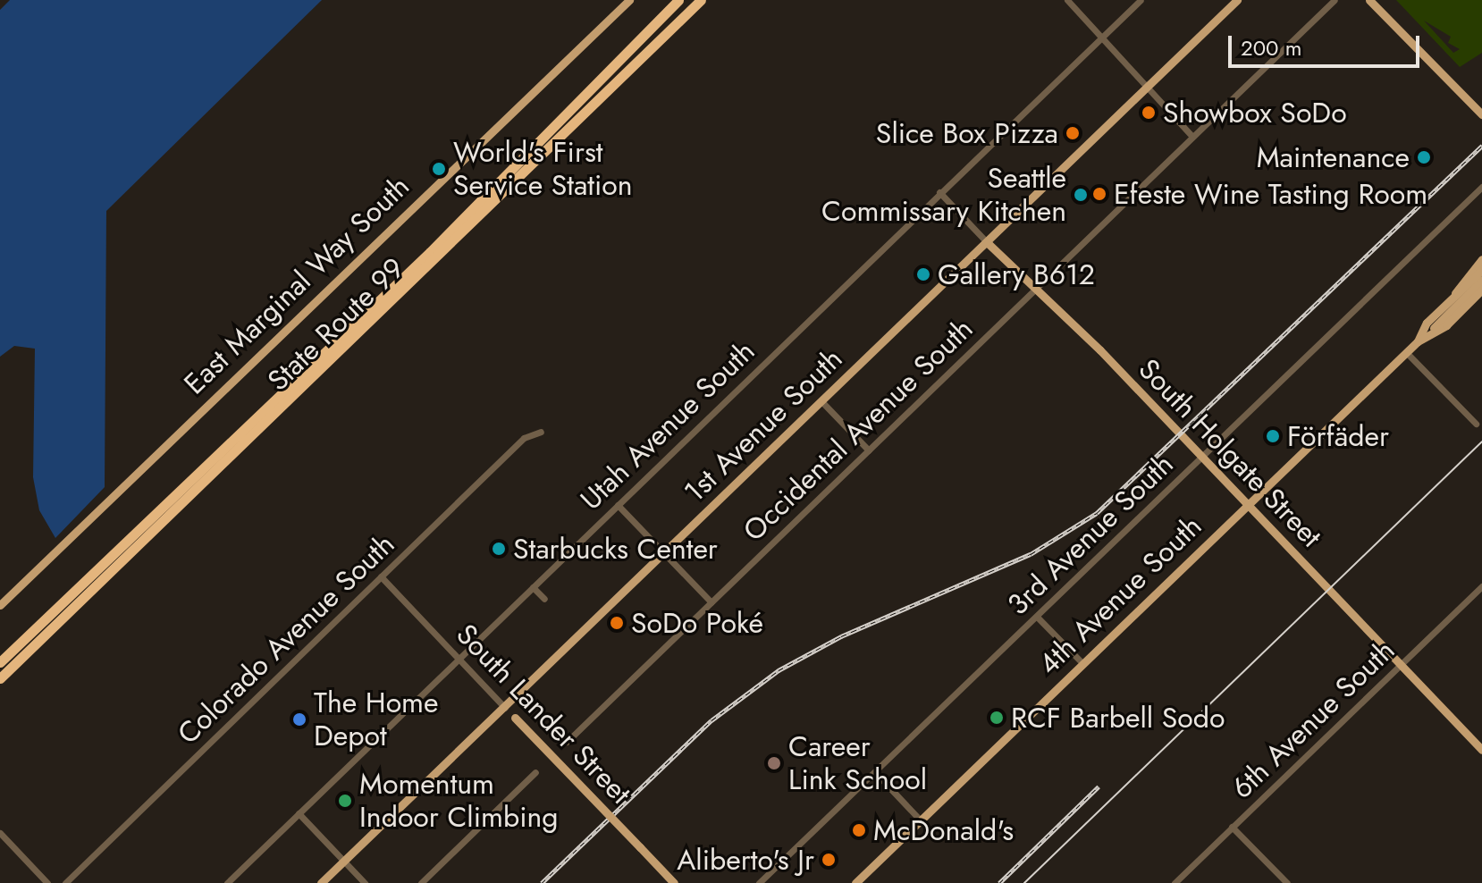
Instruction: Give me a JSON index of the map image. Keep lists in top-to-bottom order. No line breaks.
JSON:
{"streets":{"highway":["State Route 99"],"main road":["East Marginal Way South","1st Avenue South","South Holgate Street","4th Avenue South","South Lander Street"],"street":["Utah Avenue South","Occidental Avenue South","3rd Avenue South","Colorado Avenue South","6th Avenue South"]},"crossings":[["Utah Avenue South","South Holgate Street"],["Utah Avenue South","South Lander Street"],["1st Avenue South","South Holgate Street"],["1st Avenue South","South Lander Street"],["Occidental Avenue South","South Holgate Street"],["South Holgate Street","3rd Avenue South"],["South Holgate Street","4th Avenue South"],["South Holgate Street","6th Avenue South"],["Colorado Avenue South","South Lander Street"]],"places":["Showbox SoDo","Slice Box Pizza","Maintenance","World's First Service Station","Efeste Wine Tasting Room","Seattle Commissary Kitchen","Gallery B612","Förfäder","Starbucks Center","SoDo Poké","RCF Barbell Sodo","The Home Depot","Career Link School","Momentum Indoor Climbing","McDonald's","Aliberto's Jr"],"scale_bar":"200 m"}
